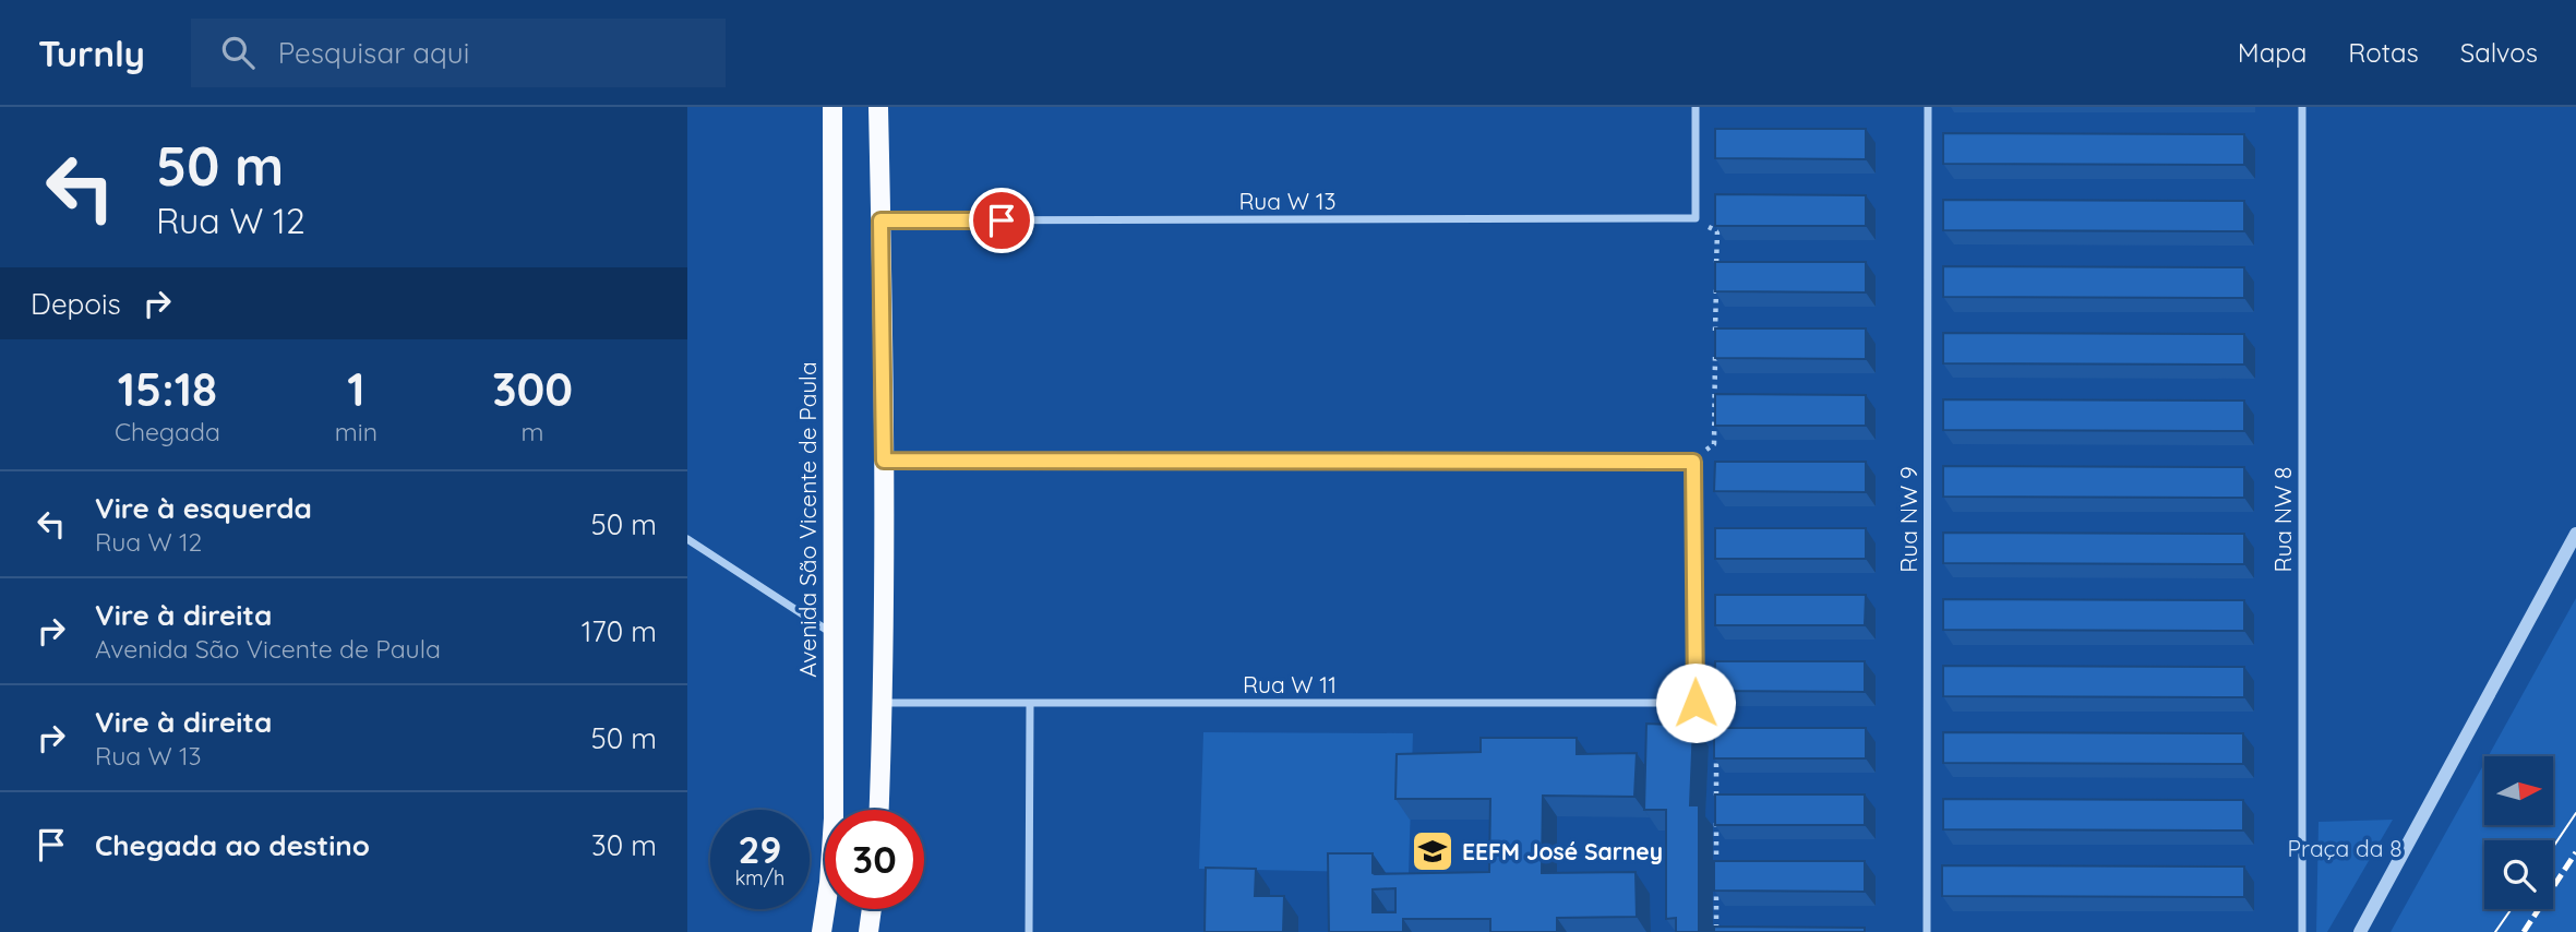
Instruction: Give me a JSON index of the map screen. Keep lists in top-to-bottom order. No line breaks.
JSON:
{"streets":{"main road":["Avenida São Vicente de Paula"],"street":["Rua W 13","Rua NW 9","Rua NW 8","Rua W 11"]},"parks":["Praça da 8"],"places":{"school or university":["EEFM José Sarney"]},"north":"right","page":{"header":"Turnly","search":"Pesquisar aqui","nav":["Mapa","Rotas","Salvos"],"turn":["50 m","Rua W 12"],"then":"Depois","eta":["15:18","Chegada","1","min","300","m"],"list":[{"name":"Vire à esquerda","note":"Rua W 12","value":"50 m"},{"name":"Vire à direita","note":"Avenida São Vicente de Paula","value":"170 m"},{"name":"Vire à direita","note":"Rua W 13","value":"50 m"},{"name":"Chegada ao destino","value":"30 m"}],"speed":"29 km/h","limit":"30"}}
